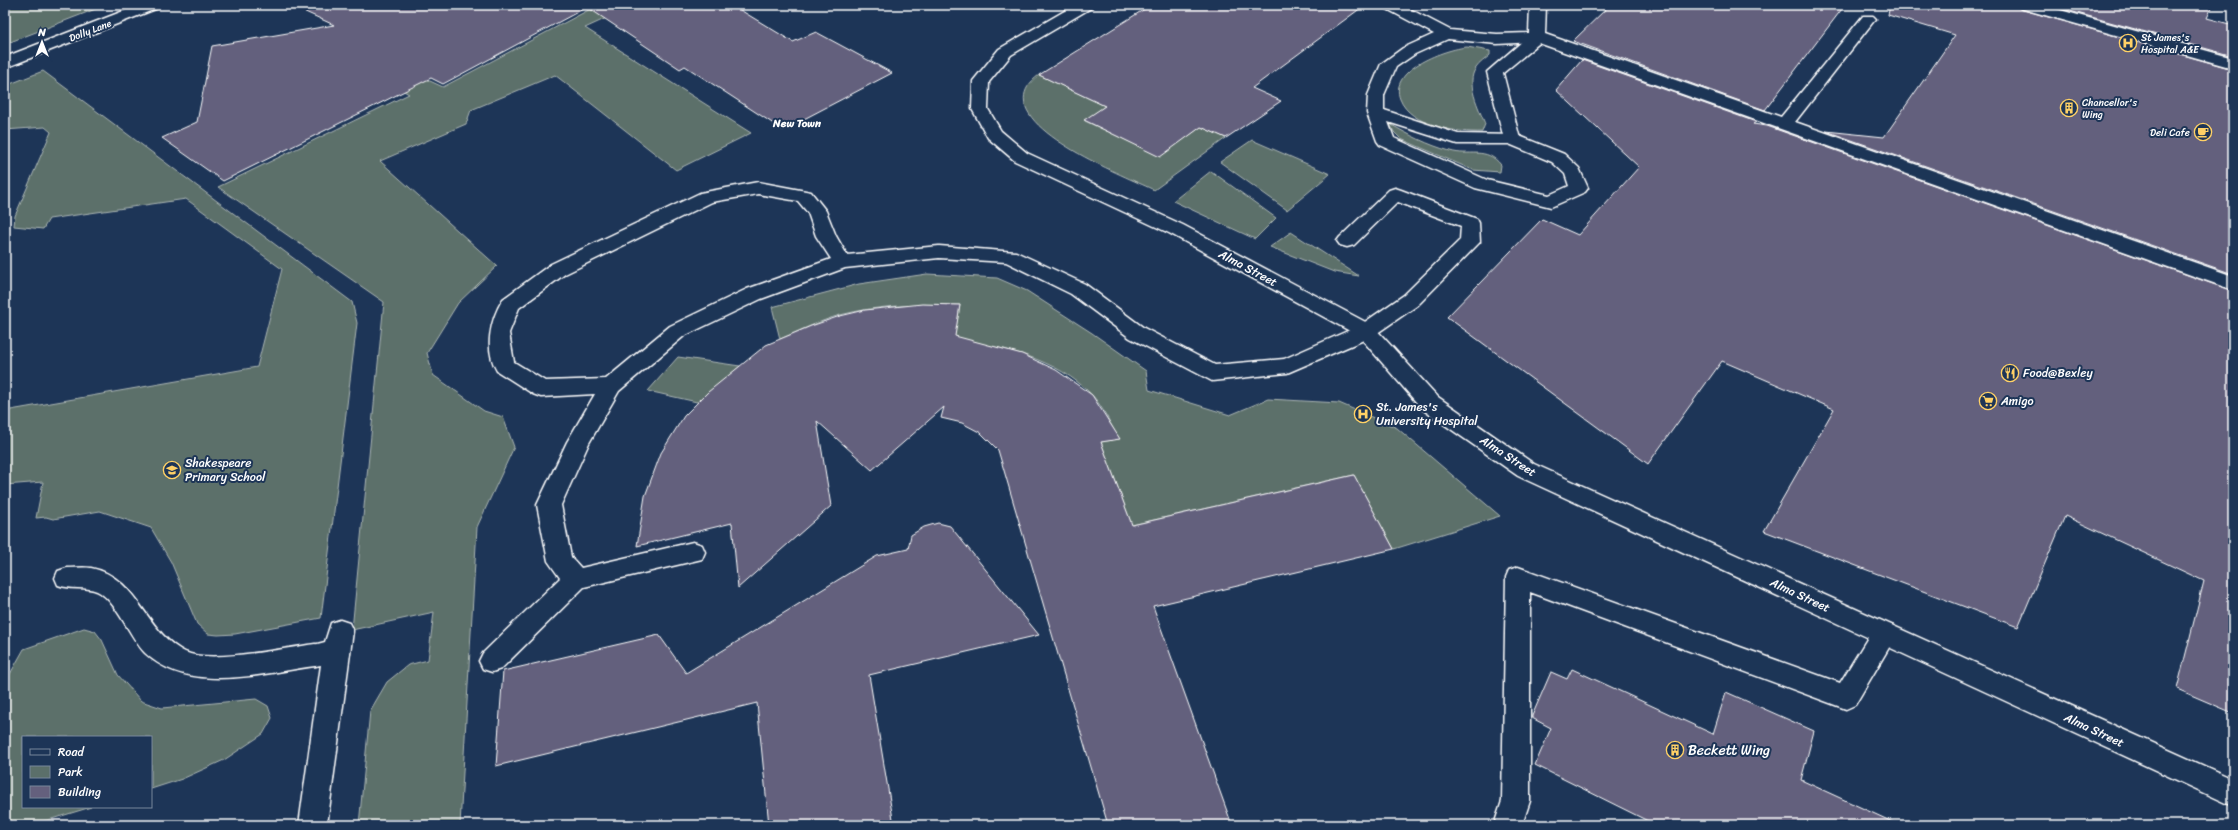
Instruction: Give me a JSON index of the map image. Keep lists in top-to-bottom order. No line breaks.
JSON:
{"streets":{"street":["Dolly Lane","Alma Street"]},"districts":["New Town"],"places":{"hospital":["St James's Hospital A&E","St. James's University Hospital"],"building":["Chancellor's Wing","Beckett Wing"],"cafe":["Deli Cafe"],"restaurant":["Food@Bexley"],"supermarket":["Amigo"],"school or university":["Shakespeare Primary School"]},"legend":["Road","Park","Building"],"north":"top"}
